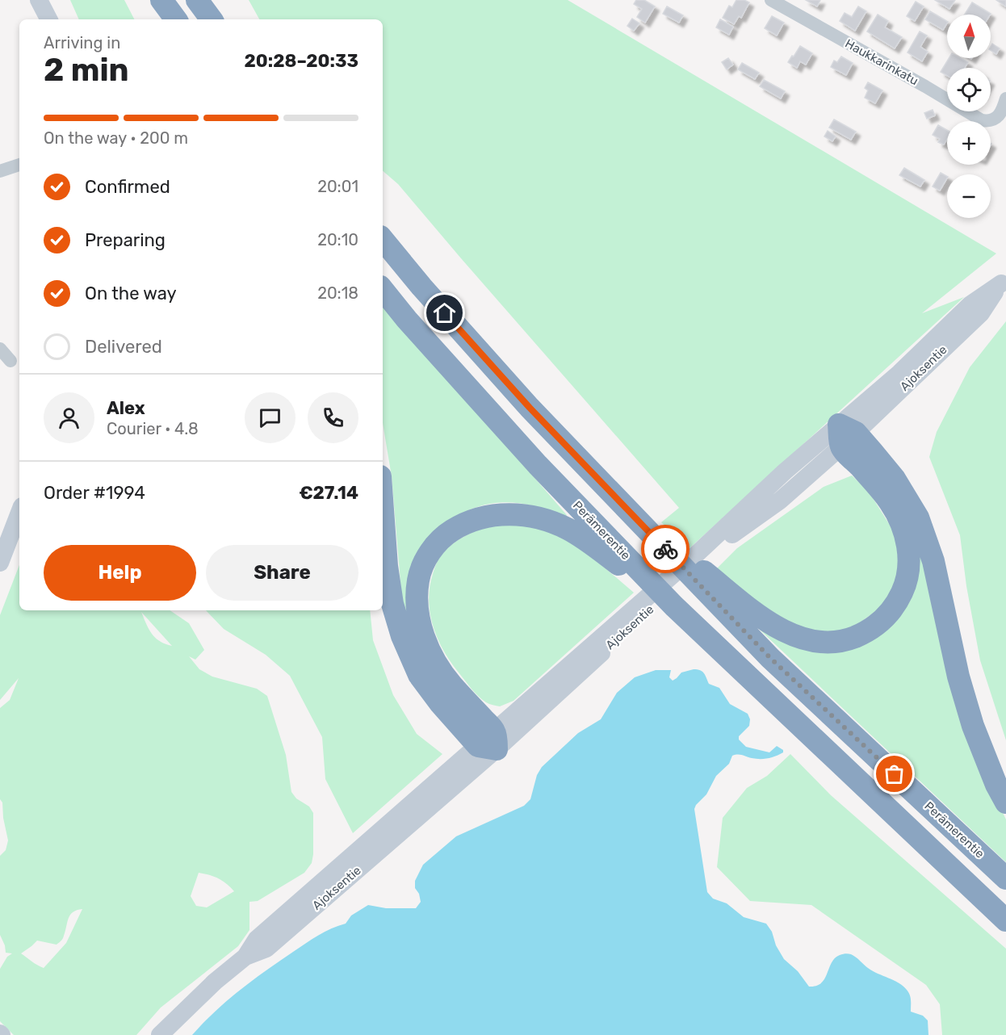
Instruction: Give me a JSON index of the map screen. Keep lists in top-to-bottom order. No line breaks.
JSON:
{"streets":{"highway":["Perämerentie"],"main road":["Ajoksentie"],"street":["Haukkarinkatu"]},"north":"top","page":{"map_buttons":["+","−"],"heading":["2 min","Arriving in","20:28–20:33"],"panel":["Alex","Courier · 4.8","Order #1994","€27.14"],"bar":"On the way · 200 m","list":[["Confirmed","20:01"],["Preparing","20:10"],["On the way","20:18"],"Delivered"],"buttons":["Help","Share"]}}
